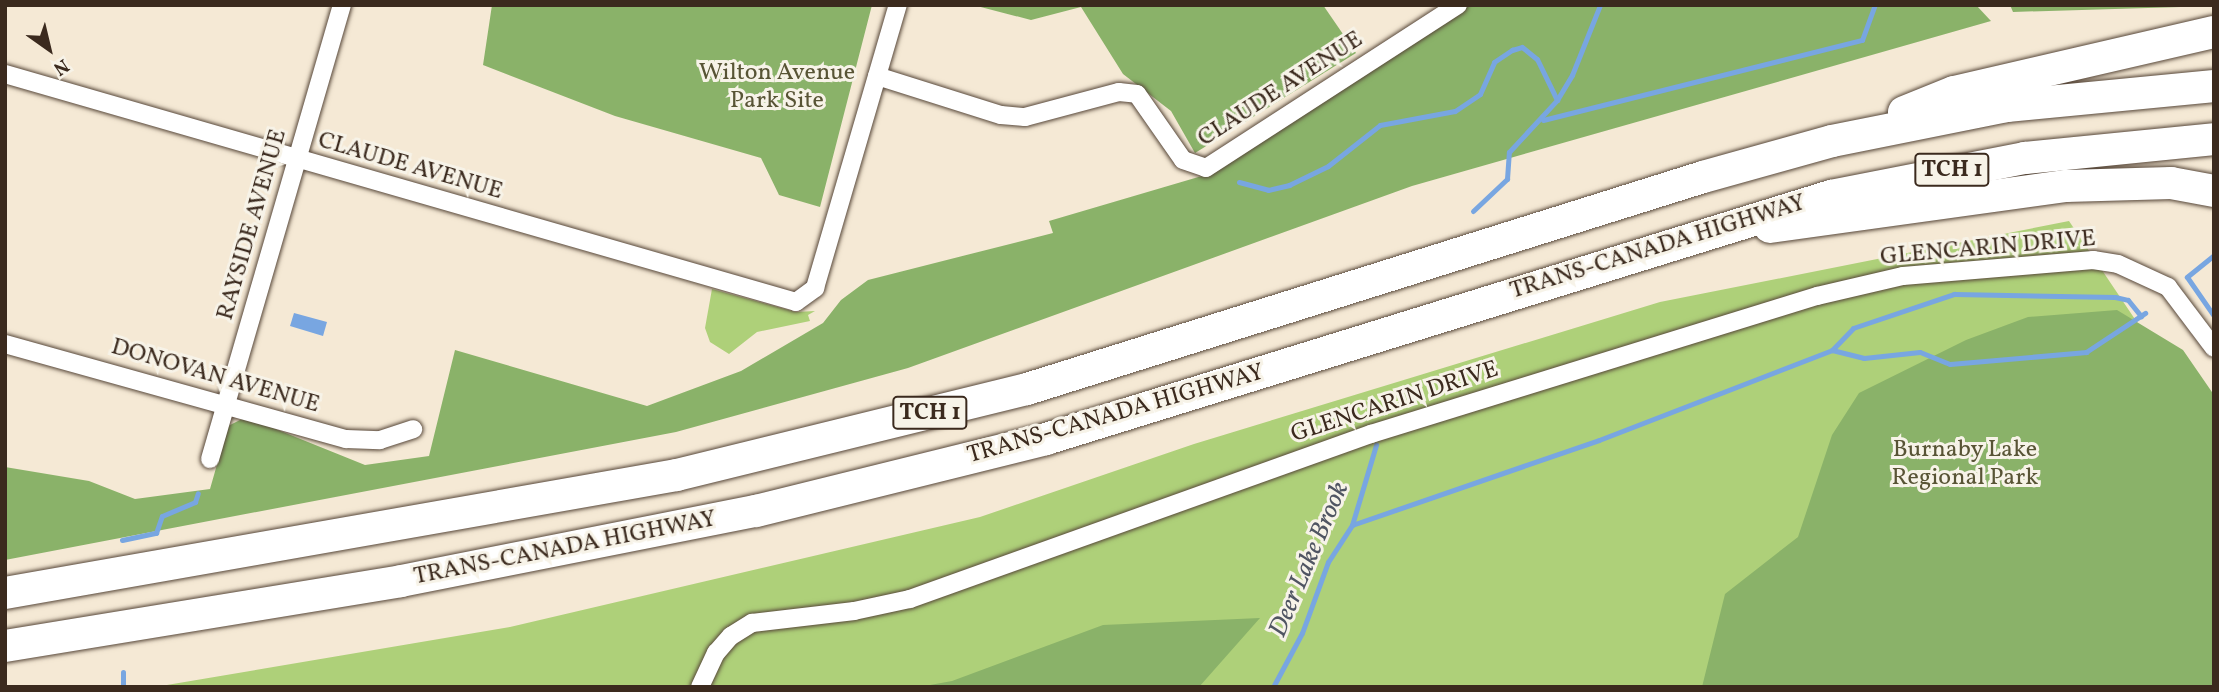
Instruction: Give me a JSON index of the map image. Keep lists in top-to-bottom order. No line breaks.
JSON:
{"streets":{"highway":["TCH 1","TRANS-CANADA HIGHWAY"],"street":["CLAUDE AVENUE","RAYSIDE AVENUE","GLENCARIN DRIVE","DONOVAN AVENUE"]},"crossings":[["CLAUDE AVENUE","RAYSIDE AVENUE"],["RAYSIDE AVENUE","DONOVAN AVENUE"]],"water":["Deer Lake Brook"],"parks":["Wilton Avenue Park Site","Burnaby Lake Regional Park"],"north":"bottom right"}
